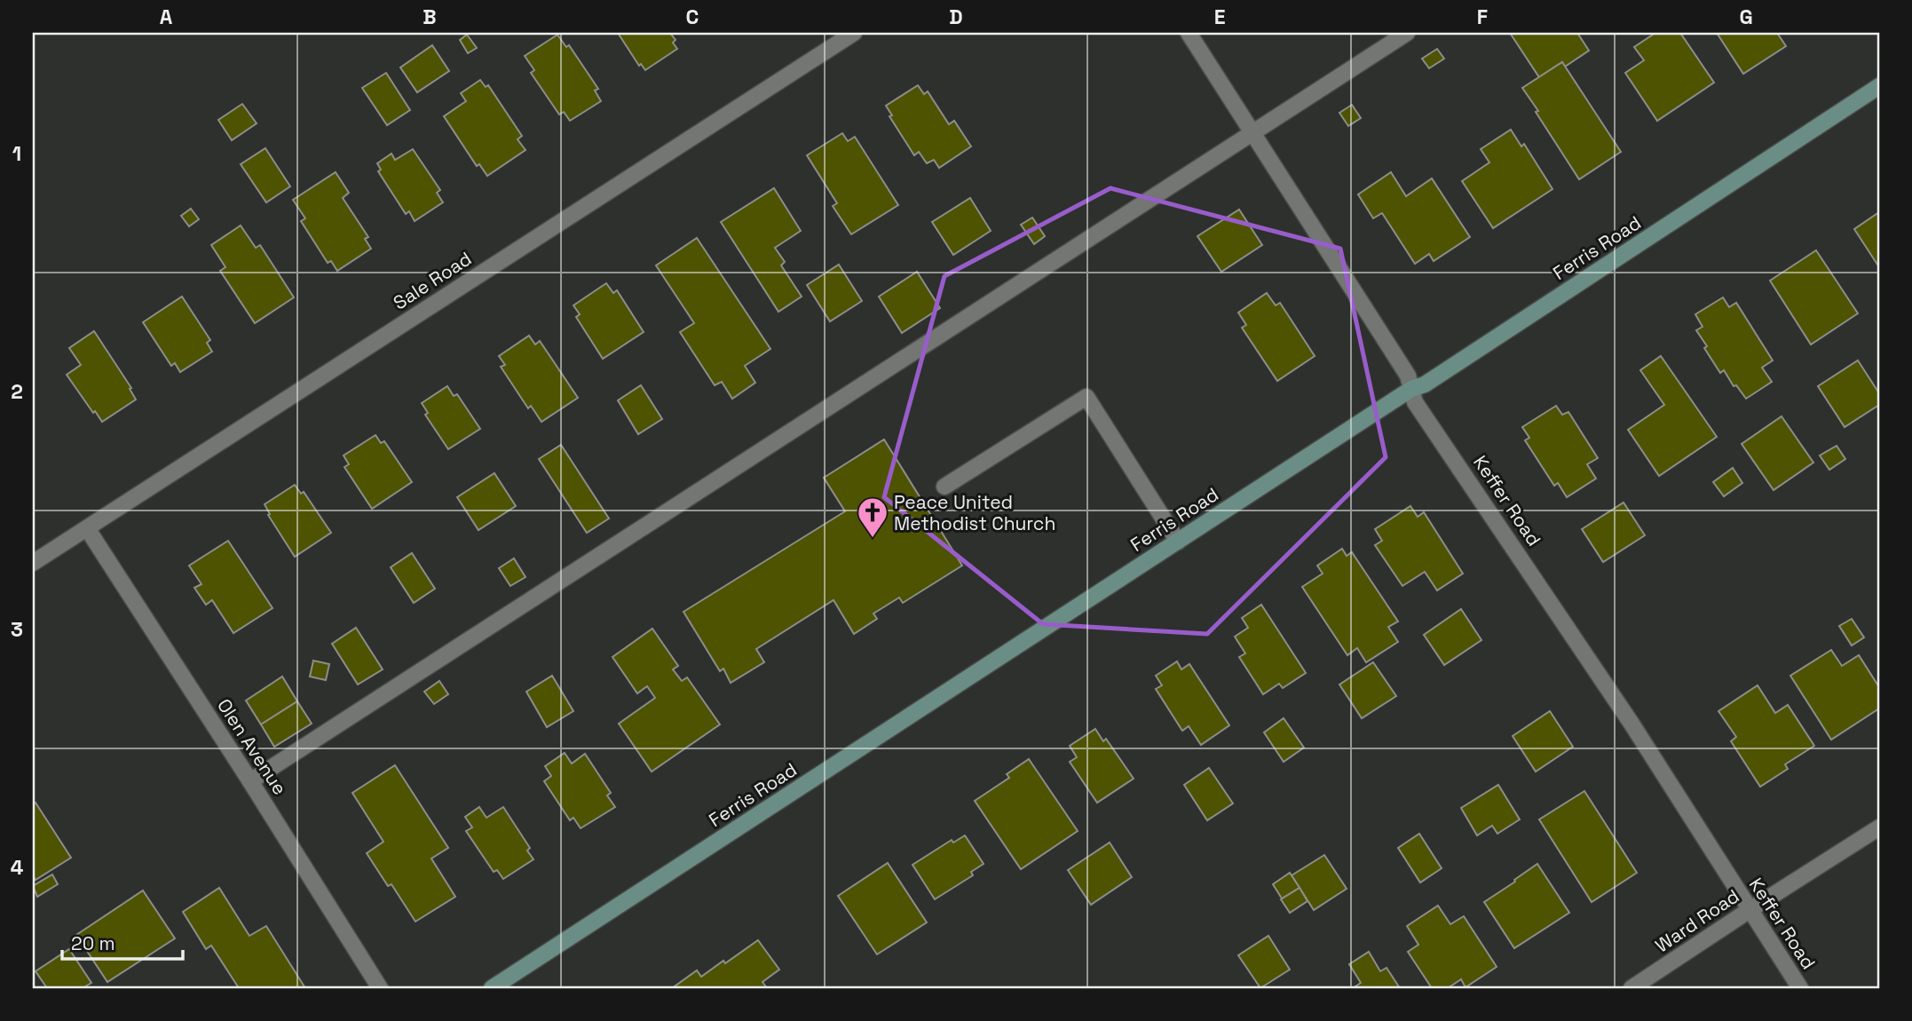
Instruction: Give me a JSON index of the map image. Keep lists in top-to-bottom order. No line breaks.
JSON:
{"streets":{"main road":["Ferris Road"],"street":["Sale Road","Keffer Road","Olen Avenue","Ward Road"]},"crossings":[["Ferris Road","Keffer Road"],["Sale Road","Olen Avenue"],["Keffer Road","Ward Road"]],"places":{"church":["Peace United Methodist Church"]},"scale_bar":"20 m","grid":{"columns":["A","B","C","D","E","F","G"],"rows":["1","2","3","4"]}}
